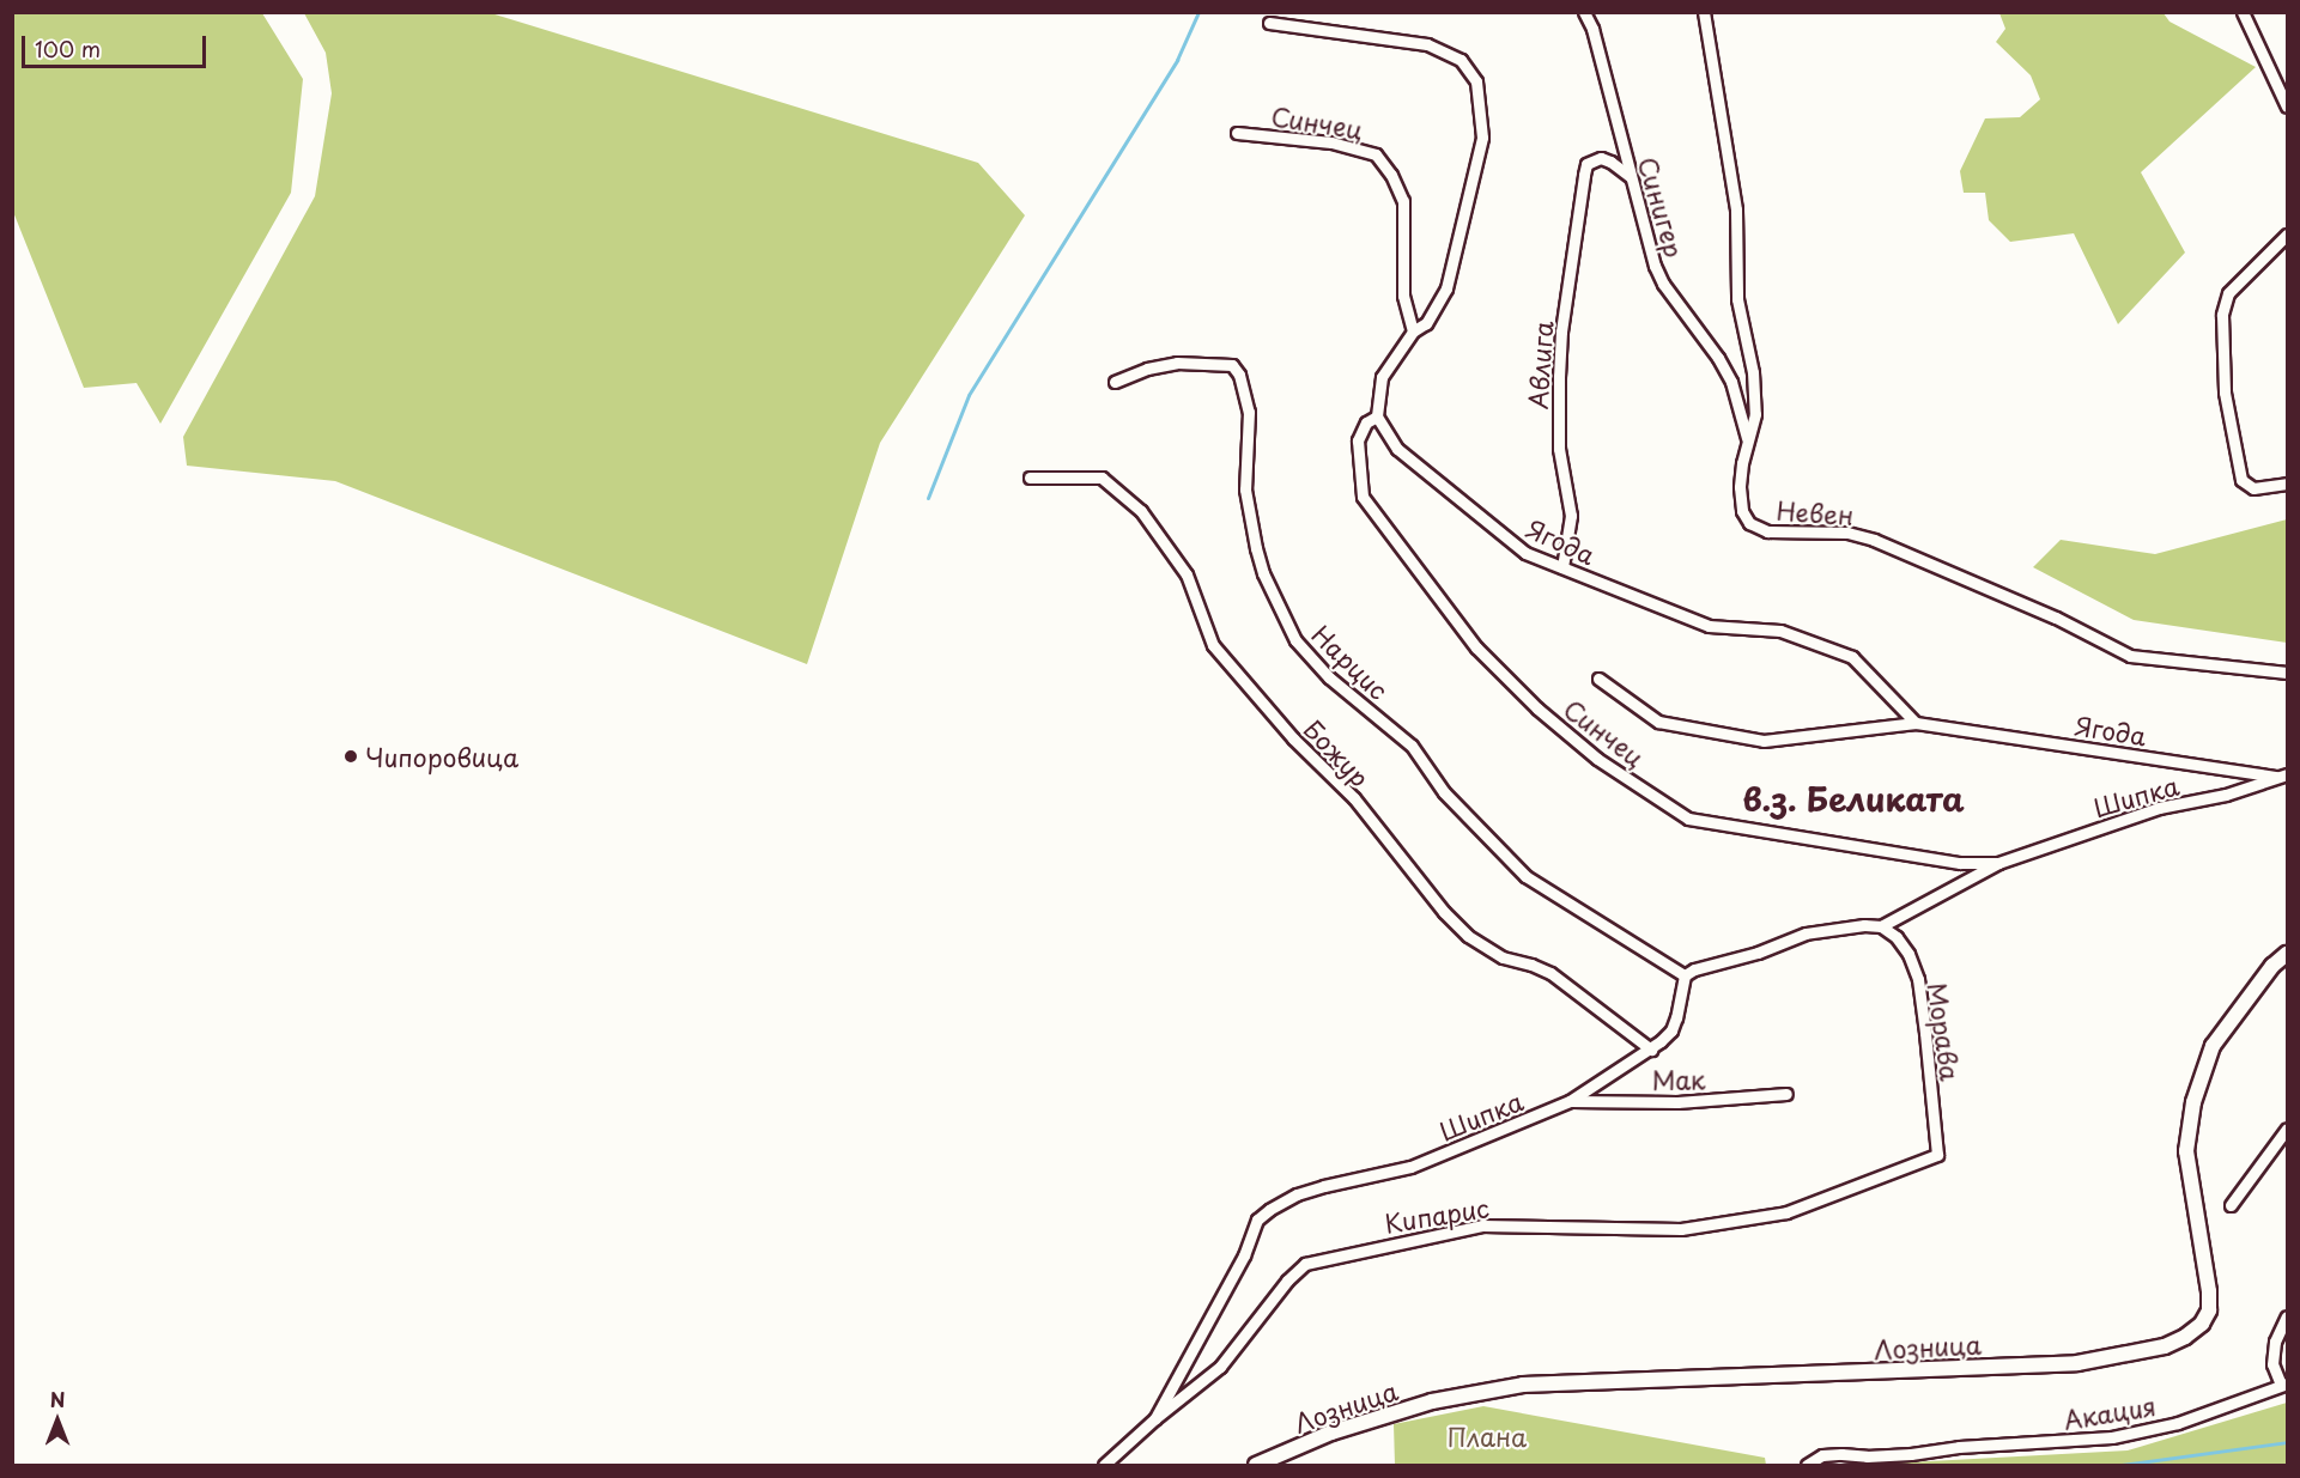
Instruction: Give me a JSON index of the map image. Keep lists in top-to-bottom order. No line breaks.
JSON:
{"streets":{"street":["Синчец","Синигер","Авлига","Невен","Ягода","Нарцис","Божур","Шипка","Морава","Мак","Кипарис","Лозница","Акация"]},"crossings":[["Синчец","Ягода"],["Синчец","Шипка"],["Синигер","Авлига"],["Синигер","Невен"],["Авлига","Ягода"],["Ягода","Шипка"],["Нарцис","Шипка"],["Божур","Шипка"],["Шипка","Мак"],["Шипка","Кипарис"],["Морава","Кипарис"]],"districts":["в.з. Беликата"],"parks":["Плана"],"places":["Чипоровица"],"scale_bar":"100 m","north":"top"}
